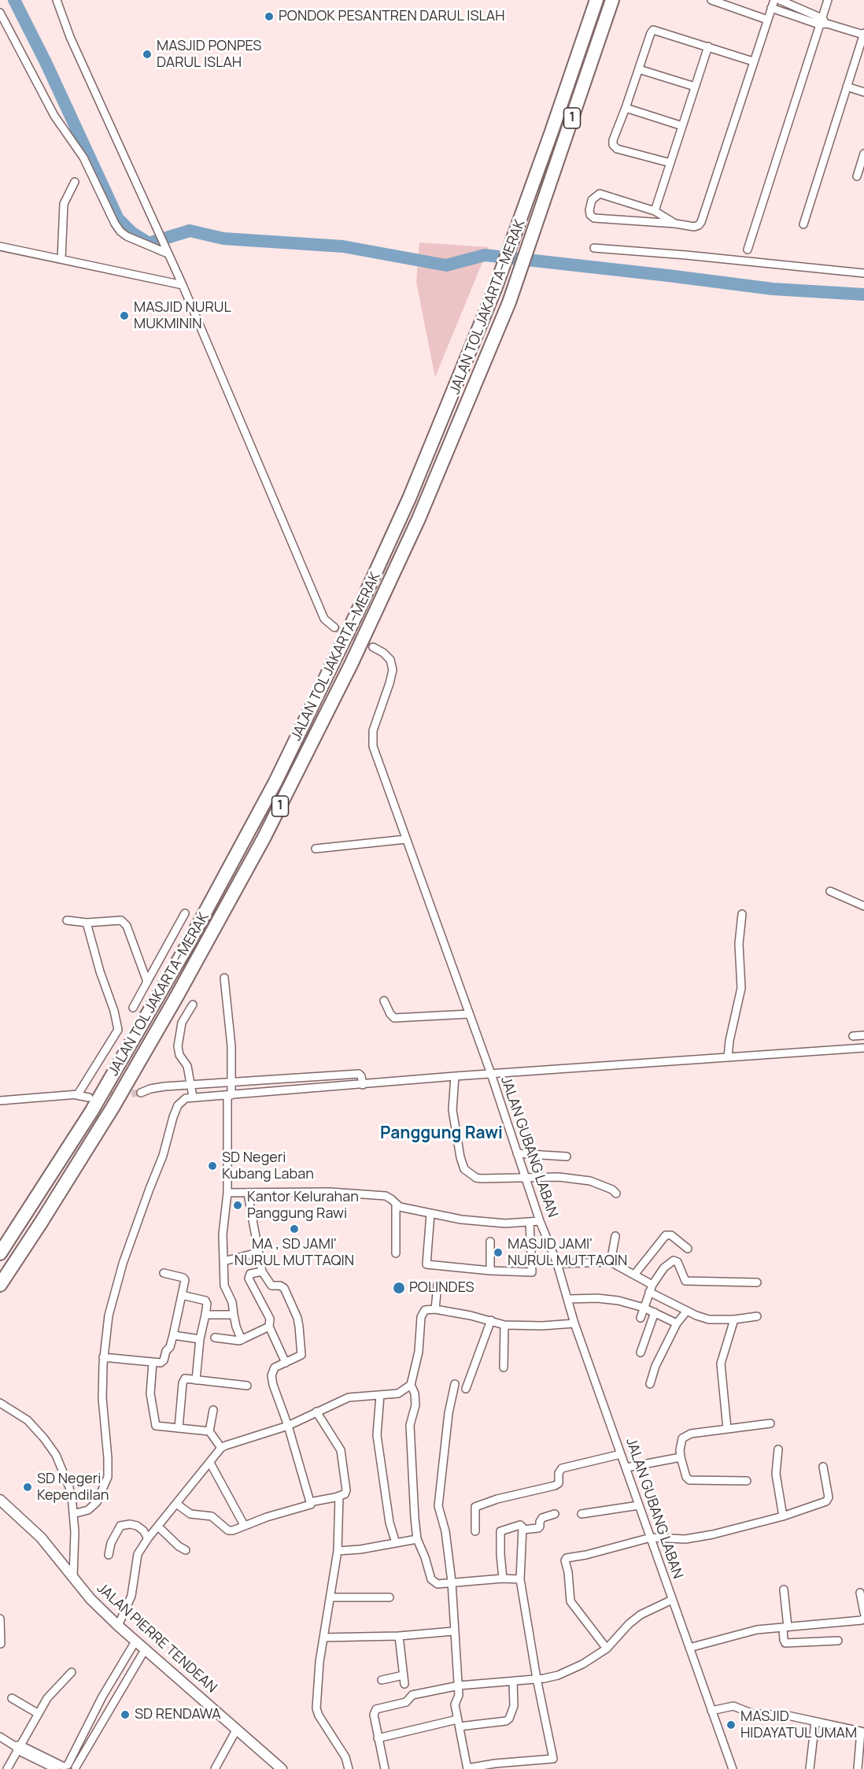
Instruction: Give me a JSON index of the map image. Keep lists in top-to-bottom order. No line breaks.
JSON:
{"streets":{"highway":["1","JALAN TOL JAKARTA–MERAK"],"street":["JALAN GUBANG LABAN","JALAN PIERRE TENDEAN"]},"districts":["Panggung Rawi"],"places":["PONDOK PESANTREN DARUL ISLAH","MASJID PONPES DARUL ISLAH","MASJID NURUL MUKMININ","SD Negeri Kubang Laban","Kantor Kelurahan Panggung Rawi","MA , SD JAMI' NURUL MUTTAQIN","MASJID JAMI' NURUL MUTTAQIN","POLINDES","SD Negeri Kependilan","SD RENDAWA","MASJID HIDAYATUL UMAM"]}
